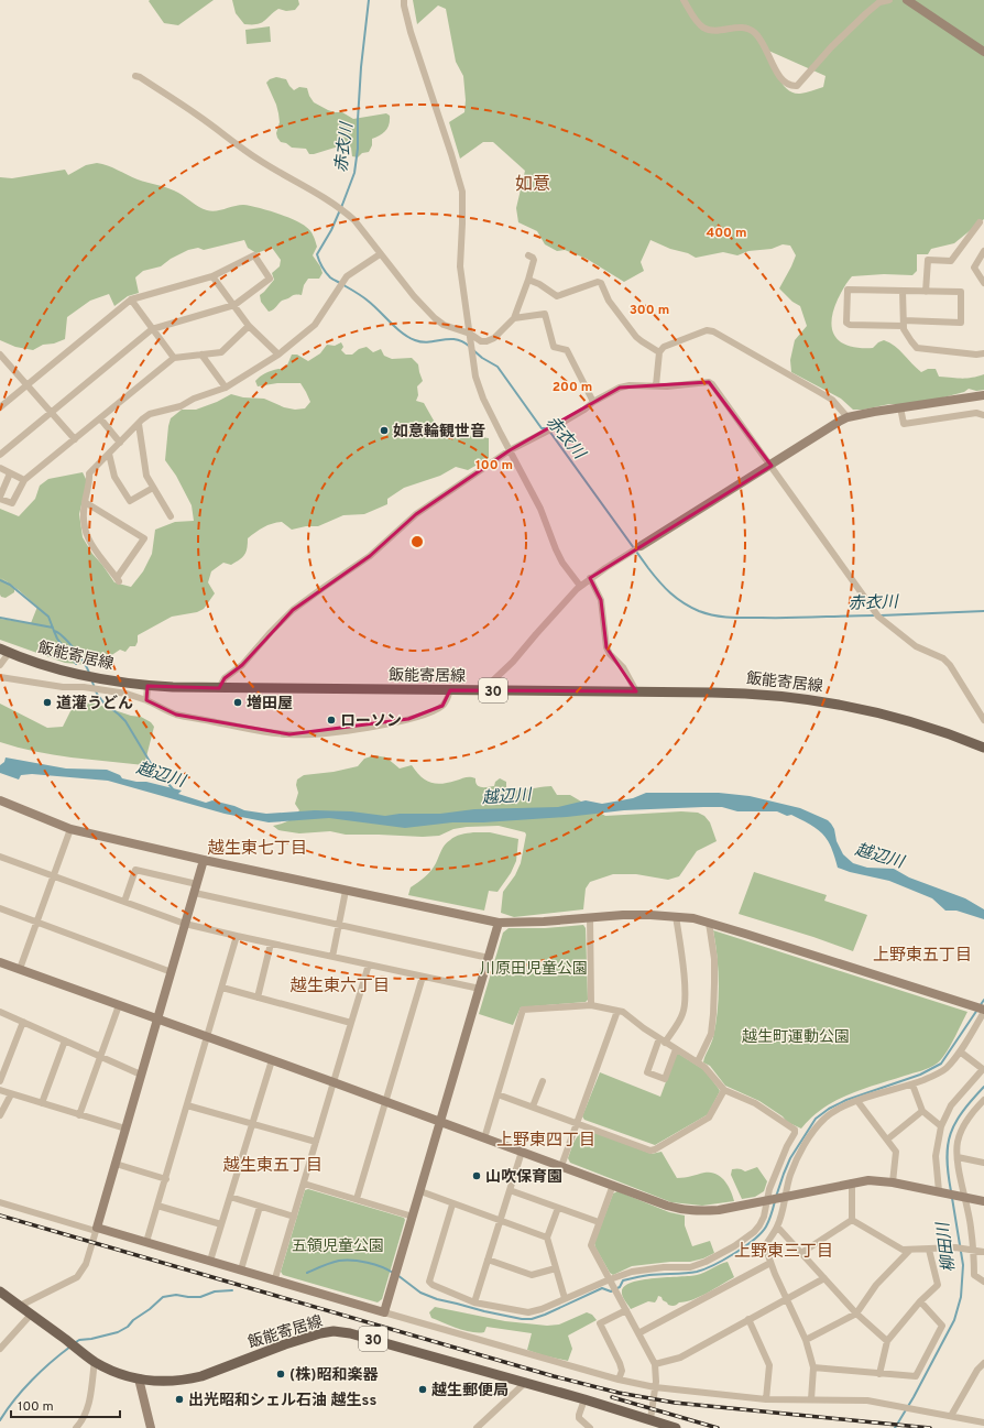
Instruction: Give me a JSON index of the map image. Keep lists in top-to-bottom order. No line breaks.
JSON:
{"streets":{"main road":["飯能寄居線","30"]},"districts":["如意","越生東七丁目","上野東五丁目","越生東六丁目","上野東四丁目","越生東五丁目","上野東三丁目"],"water":["赤衣川","越辺川","柳田川"],"parks":["川原田児童公園","越生町運動公園","五領児童公園"],"places":["如意輪観世音","道灌うどん","増田屋","ローソン","山吹保育園","(株)昭和楽器","越生郵便局","出光昭和シェル石油 越生ss"],"scale_bar":"100 m","rings":["400 m","300 m","200 m","100 m"]}
